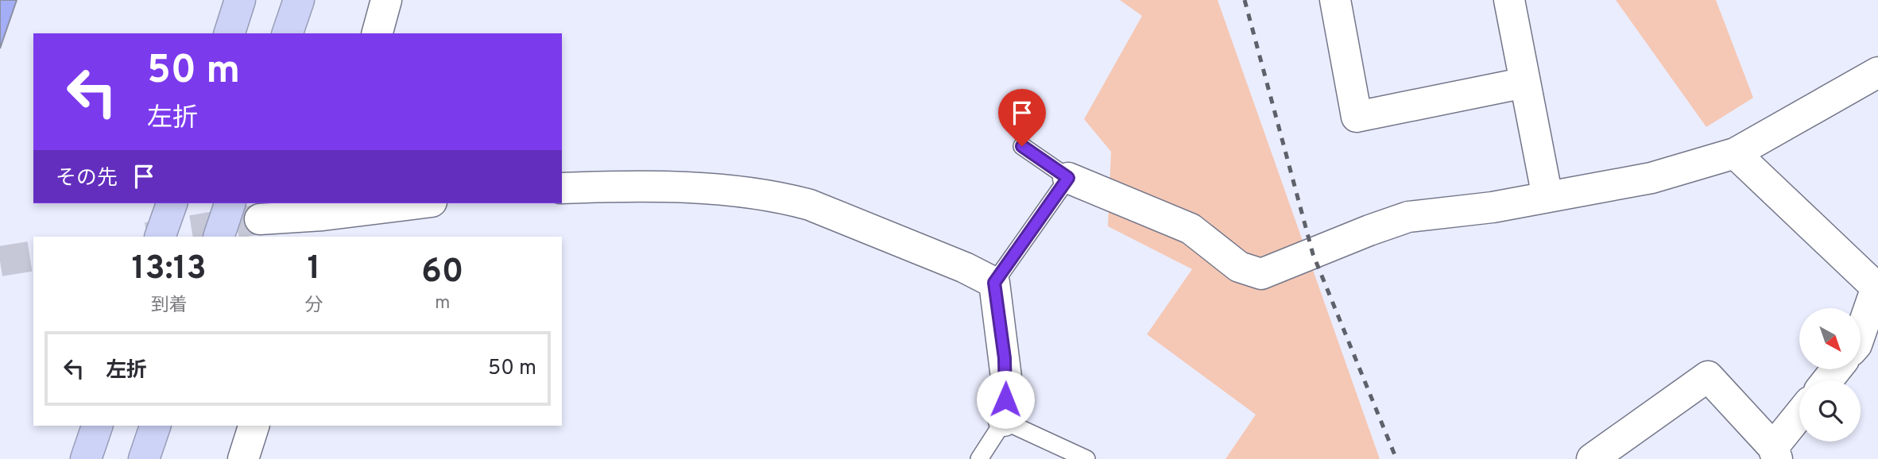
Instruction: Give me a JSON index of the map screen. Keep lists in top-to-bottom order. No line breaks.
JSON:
{"north":"bottom right","page":{"turn":["50 m","左折"],"then":"その先","eta":["13:13","到着","1","分","60","m"],"list":[{"name":"左折","value":"50 m"}]}}
